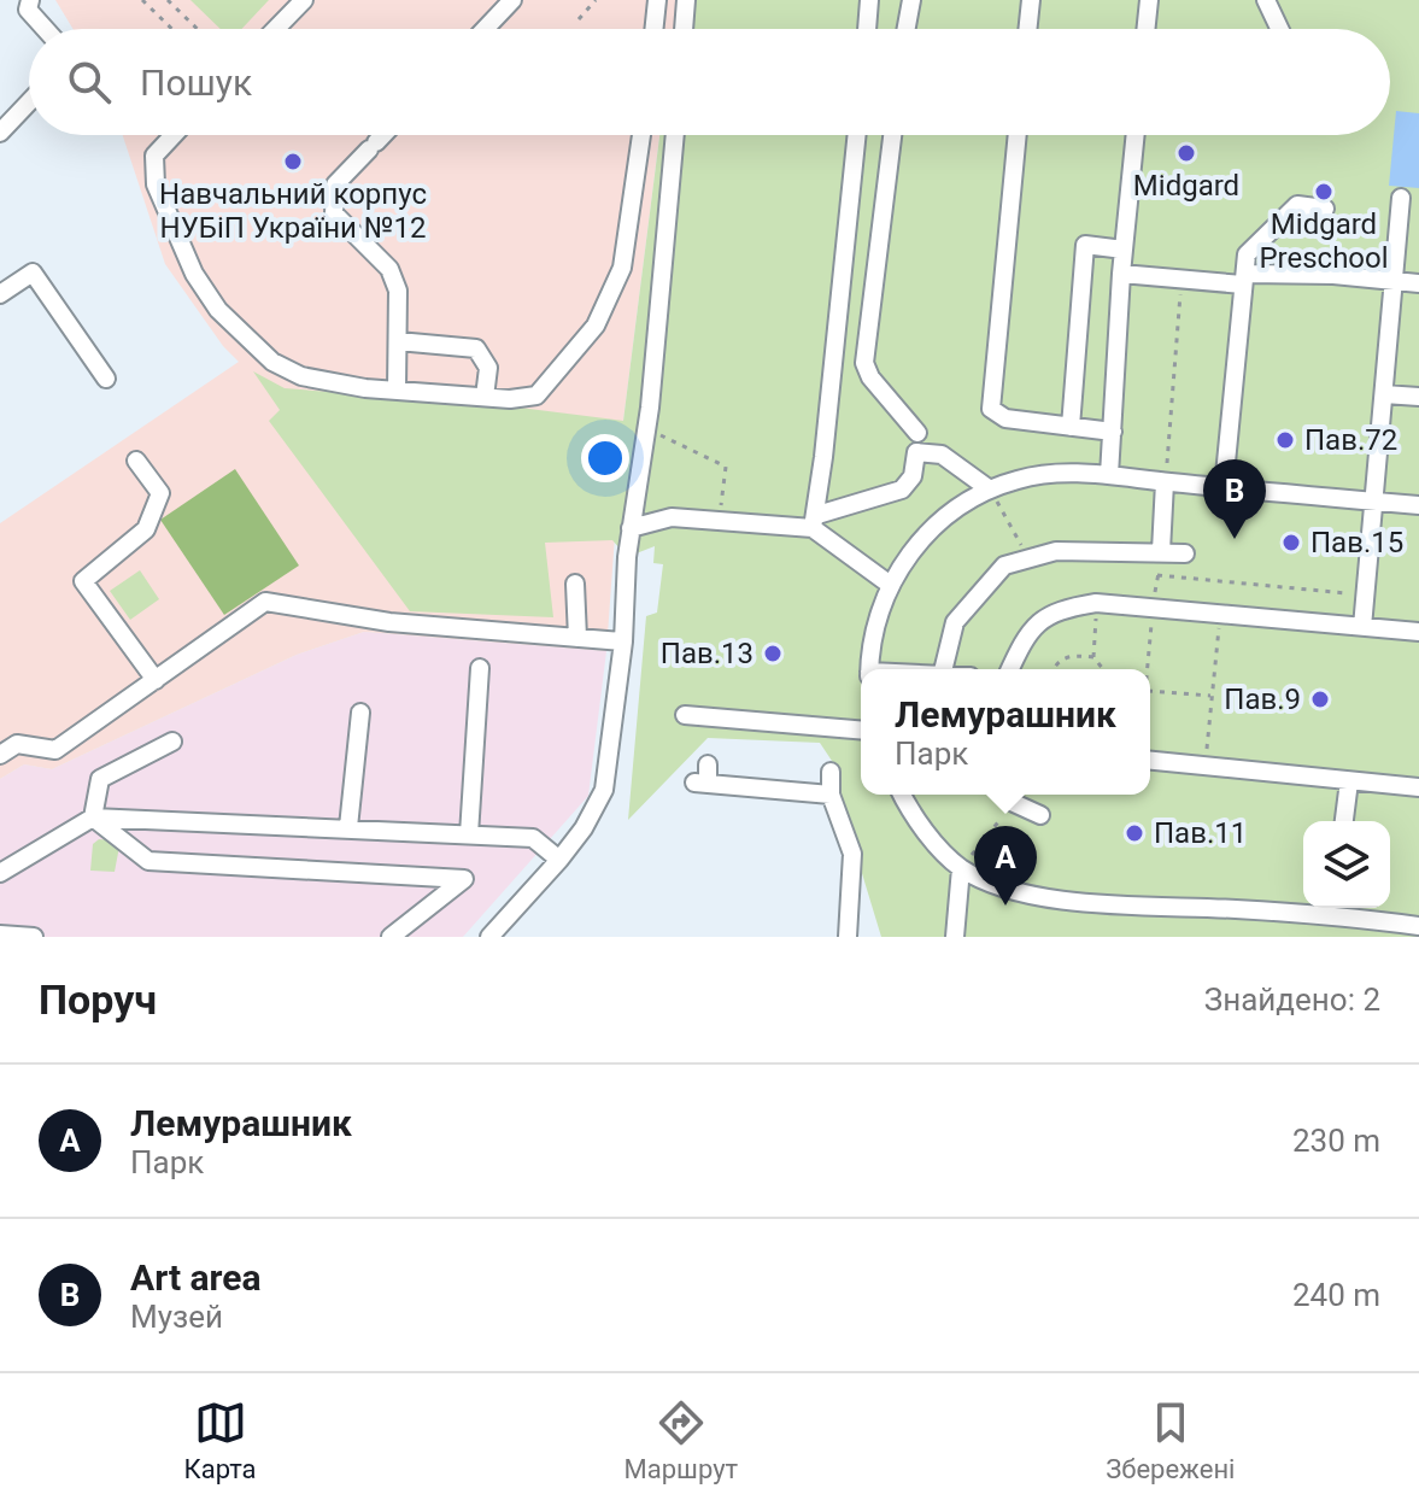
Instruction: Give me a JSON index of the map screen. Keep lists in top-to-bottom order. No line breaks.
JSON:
{"places":["Midgard","Навчальний корпус НУБіП України №12","Midgard Preschool","Пав.72","Пав.15","Пав.13","Пав.9","Пав.11"],"page":{"search":"Пошук","pins":["B","A"],"popup":["Лемурашник","Парк"],"heading":["Поруч","Знайдено: 2"],"list":[{"mark":"A","name":"Лемурашник","note":"Парк","value":"230 m"},{"mark":"B","name":"Art area","note":"Музей","value":"240 m"}],"nav":["Карта","Маршрут","Збережені"]}}
